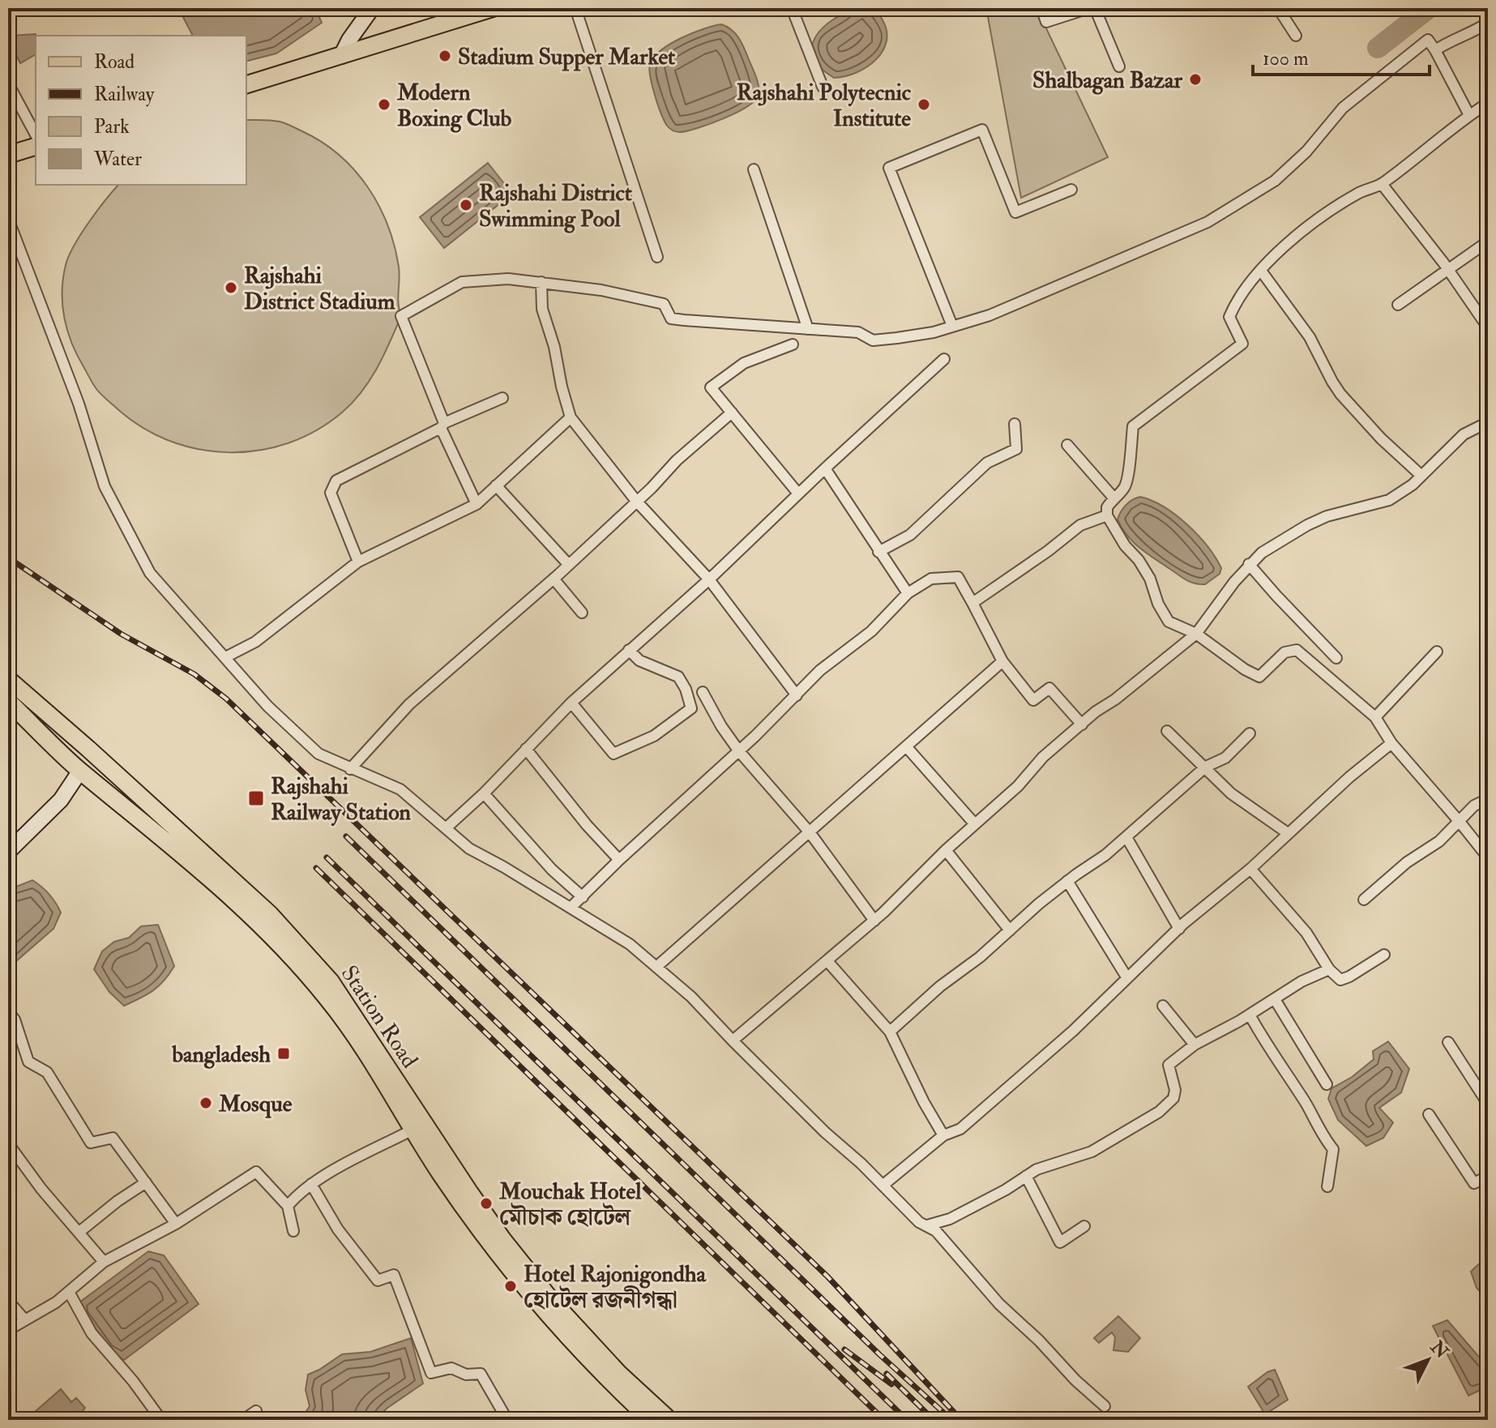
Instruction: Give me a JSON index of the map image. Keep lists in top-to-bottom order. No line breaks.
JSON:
{"streets":{"main road":["Station Road"]},"places":{"other":["Stadium Supper Market","Shalbagan Bazar","Modern Boxing Club","Rajshahi Polytecnic Institute","Rajshahi District Swimming Pool","Rajshahi District Stadium","Mosque","Mouchak Hotel মৌচাক হোটেল","Hotel Rajonigondha হোটেল রজনীগন্ধা"],"transit":["Rajshahi Railway Station","bangladesh"]},"legend":["Road","Railway","Park","Water"],"scale_bar":"100 m","north":"top right"}
